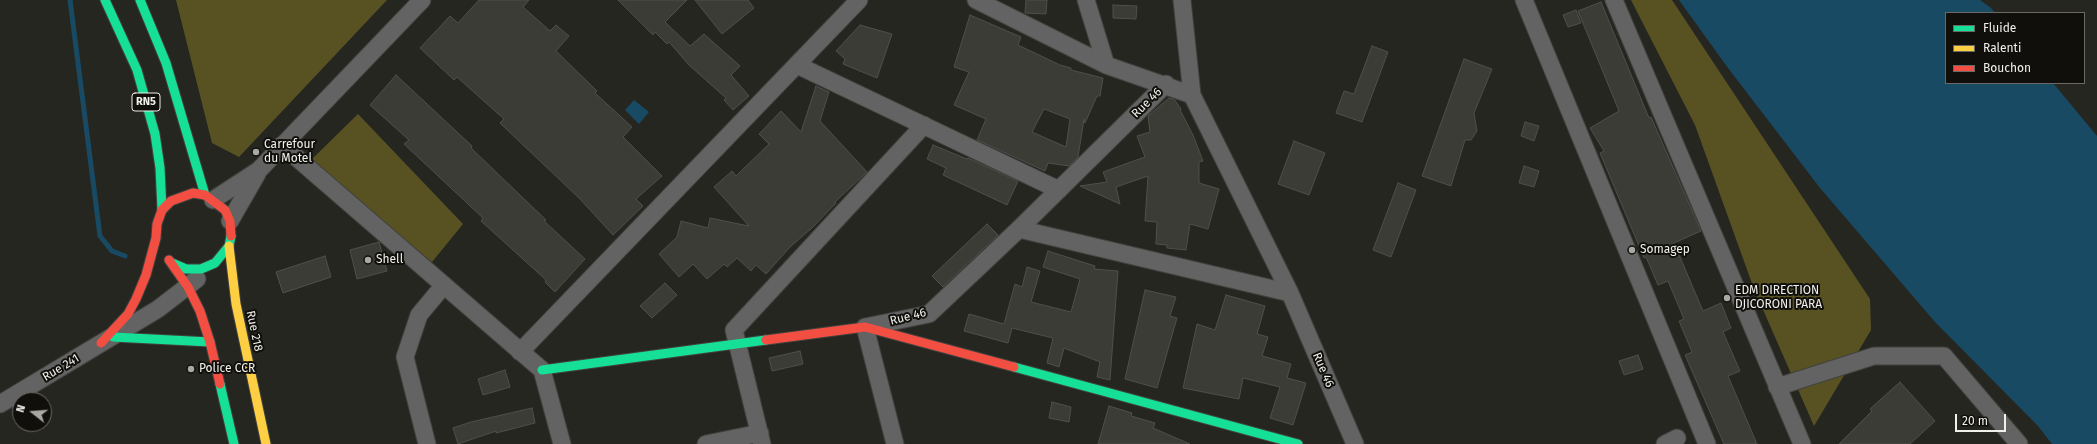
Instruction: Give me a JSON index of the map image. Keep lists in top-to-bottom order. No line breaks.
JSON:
{"streets":{"main road":["RN5","Rue 218"],"street":["Rue 46","Rue 241"]},"crossings":[["RN5","Rue 218"],["RN5","Rue 241"],["Rue 218","Rue 241"]],"places":["Carrefour du Motel","Somagep","Shell","EDM DIRECTION DJICORONI PARA","Police CCR"],"legend":["Fluide","Ralenti","Bouchon"],"scale_bar":"20 m","north":"left"}
